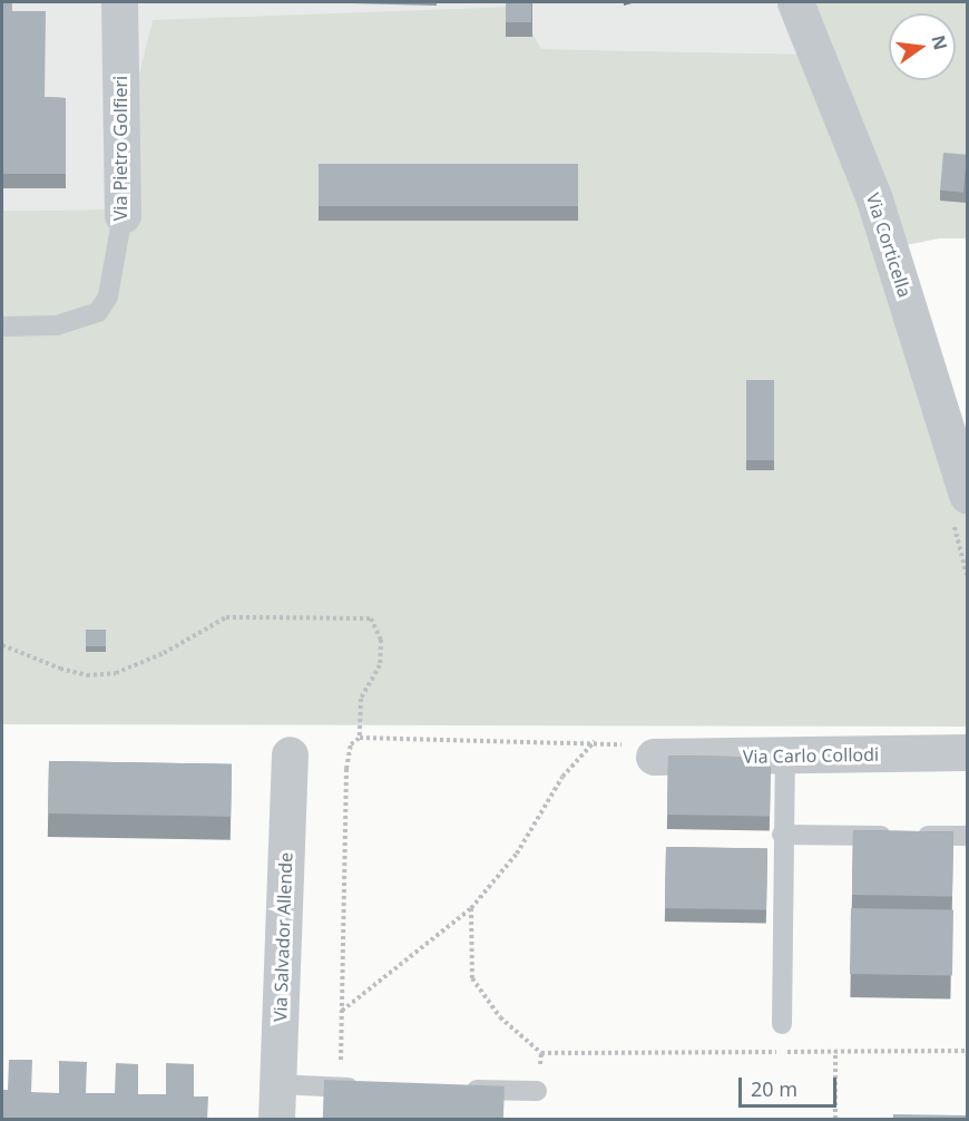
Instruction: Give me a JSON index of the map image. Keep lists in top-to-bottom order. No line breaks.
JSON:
{"streets":{"street":["Via Pietro Golfieri","Via Corticella","Via Carlo Collodi","Via Salvador Allende"]},"scale_bar":"20 m","north":"right"}
